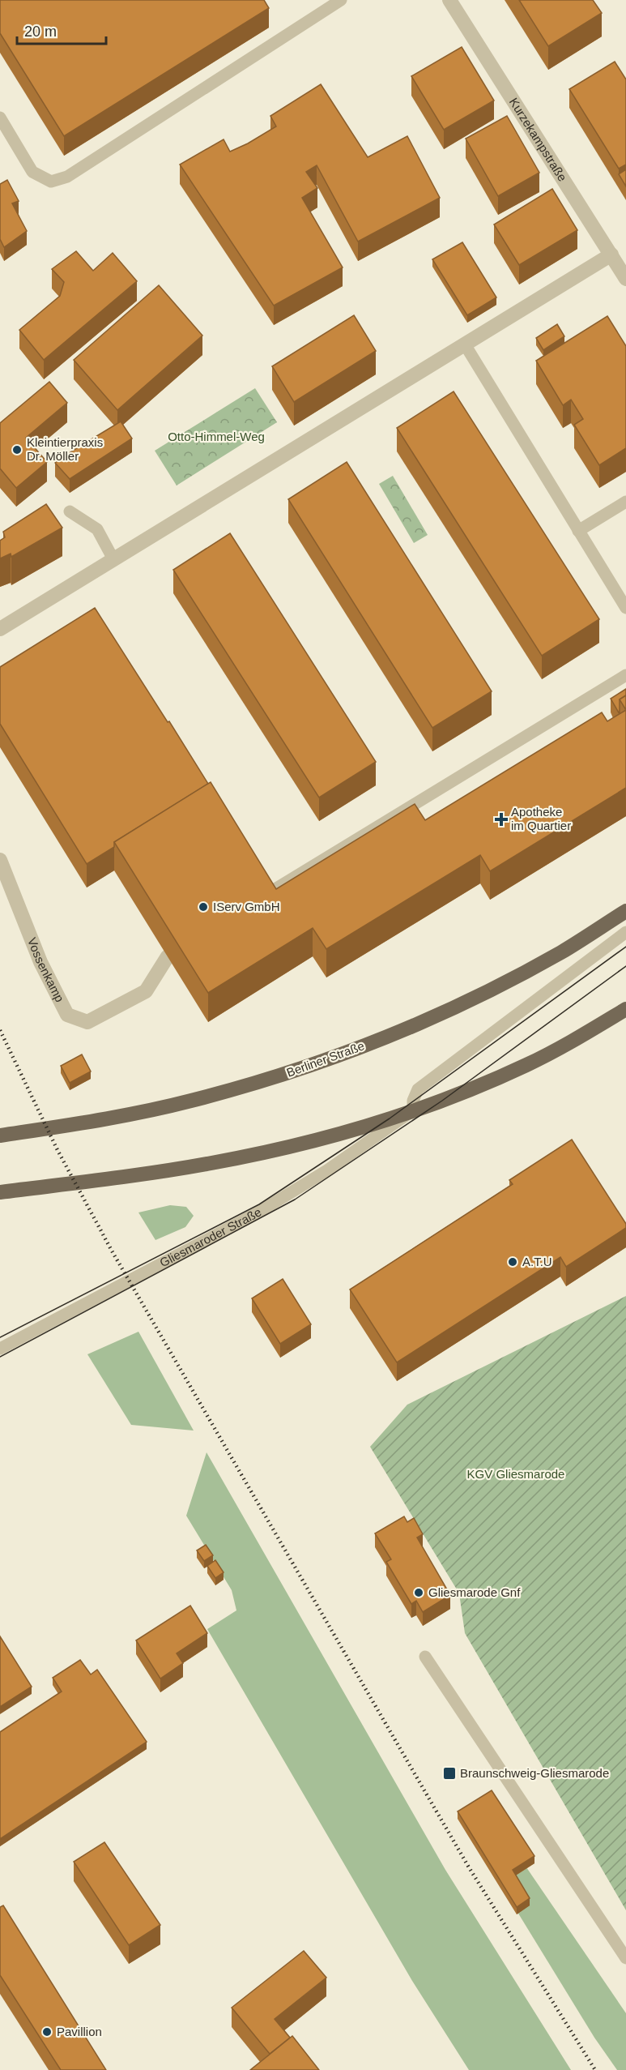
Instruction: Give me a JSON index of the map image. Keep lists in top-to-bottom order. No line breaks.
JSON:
{"streets":{"main road":["Berliner Straße"],"street":["Kurzekampstraße","Vossenkamp"],"lane":["Gliesmaroder Straße"]},"parks":["Otto-Himmel-Weg","KGV Gliesmarode"],"places":{"other":["Kleintierpraxis Dr. Möller","IServ GmbH","A.T.U","Gliesmarode Gnf","Pavillion"],"health":["Apotheke im Quartier"],"transit":["Braunschweig-Gliesmarode"]},"scale_bar":"20 m"}
